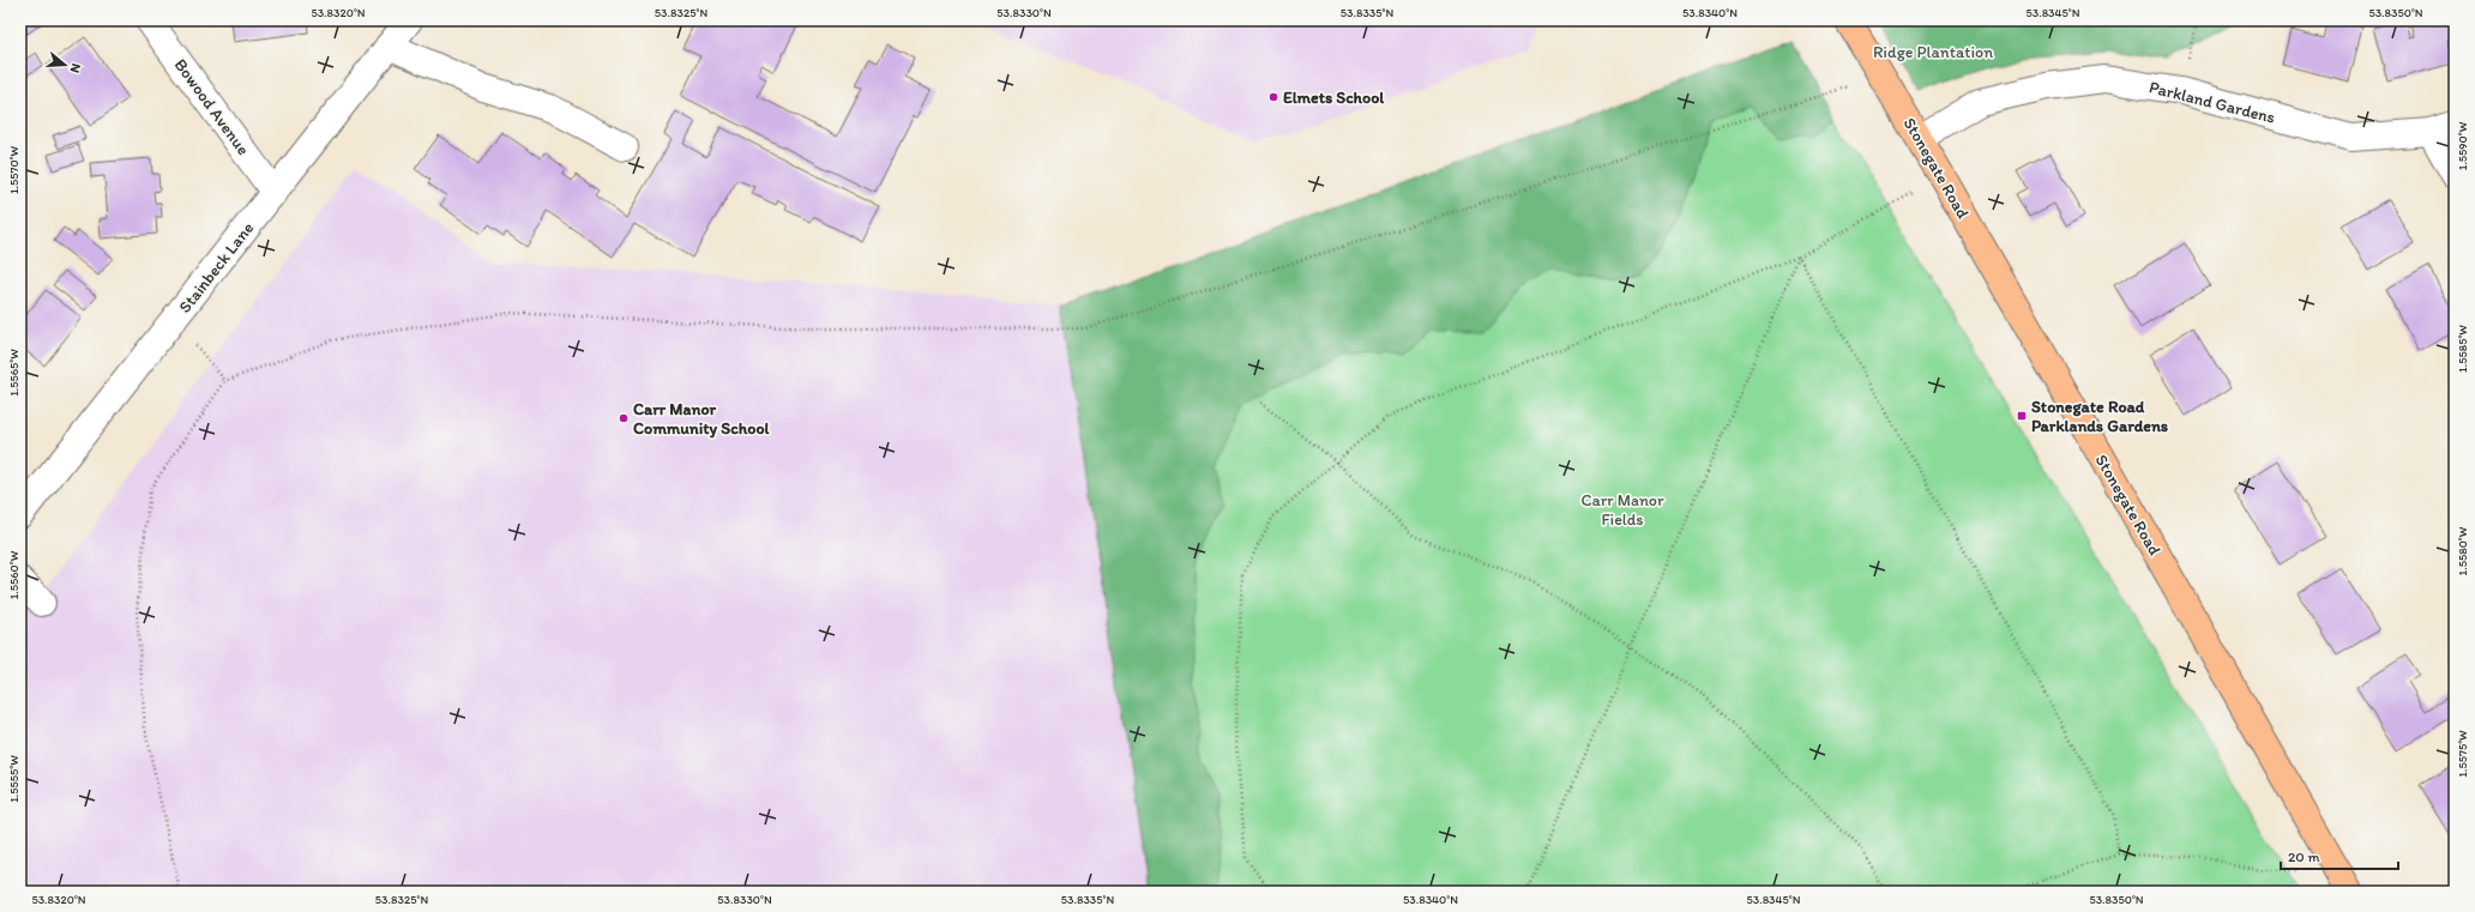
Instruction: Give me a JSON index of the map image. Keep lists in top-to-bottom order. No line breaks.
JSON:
{"streets":{"main road":["Stonegate Road"],"street":["Parkland Gardens","Bowood Avenue","Stainbeck Lane"]},"crossings":[["Parkland Gardens","Stonegate Road"],["Bowood Avenue","Stainbeck Lane"]],"parks":["Ridge Plantation","Carr Manor Fields"],"places":{"other":["Elmets School","Carr Manor Community School"],"transit":["Stonegate Road Parklands Gardens"]},"scale_bar":"20 m","north":"right","coordinates":["53.8320°N","53.8325°N","53.8330°N","53.8335°N","53.8340°N","53.8345°N","53.8350°N","1.5590°W","1.5570°W","1.5585°W","1.5565°W","1.5580°W","1.5560°W","1.5575°W","1.5555°W"]}
